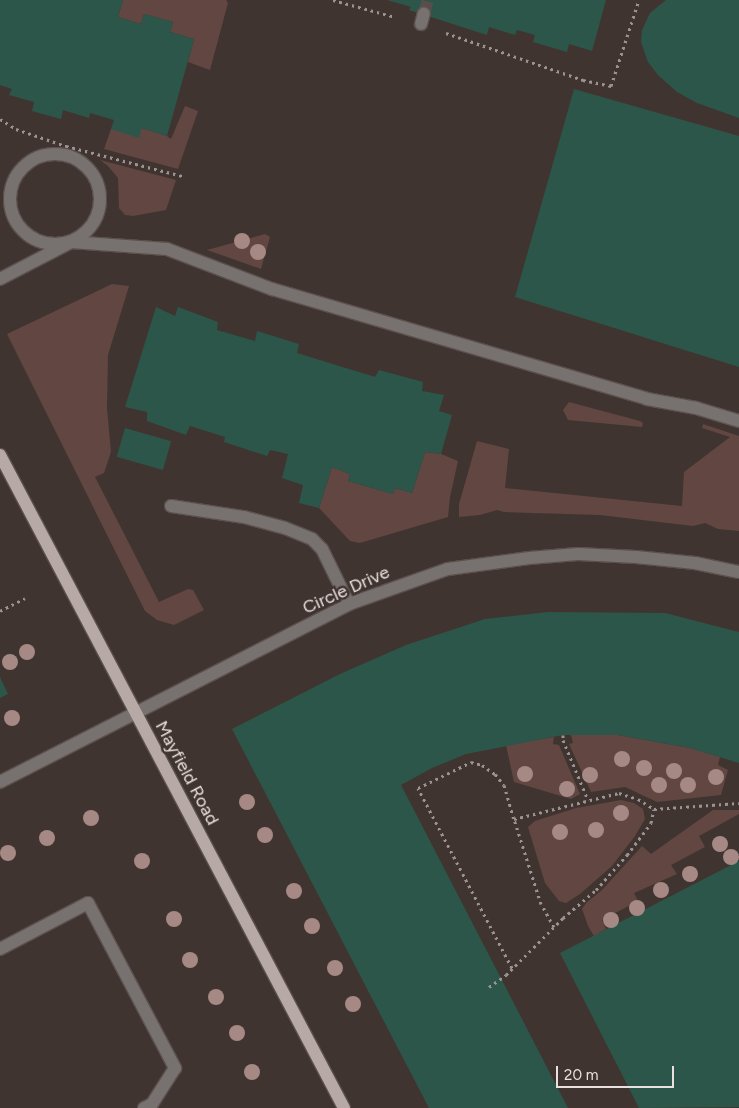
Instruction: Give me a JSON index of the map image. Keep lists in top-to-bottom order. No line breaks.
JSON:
{"streets":{"main road":["Mayfield Road"],"street":["Circle Drive"]},"crossings":[["Circle Drive","Mayfield Road"]],"scale_bar":"20 m"}
